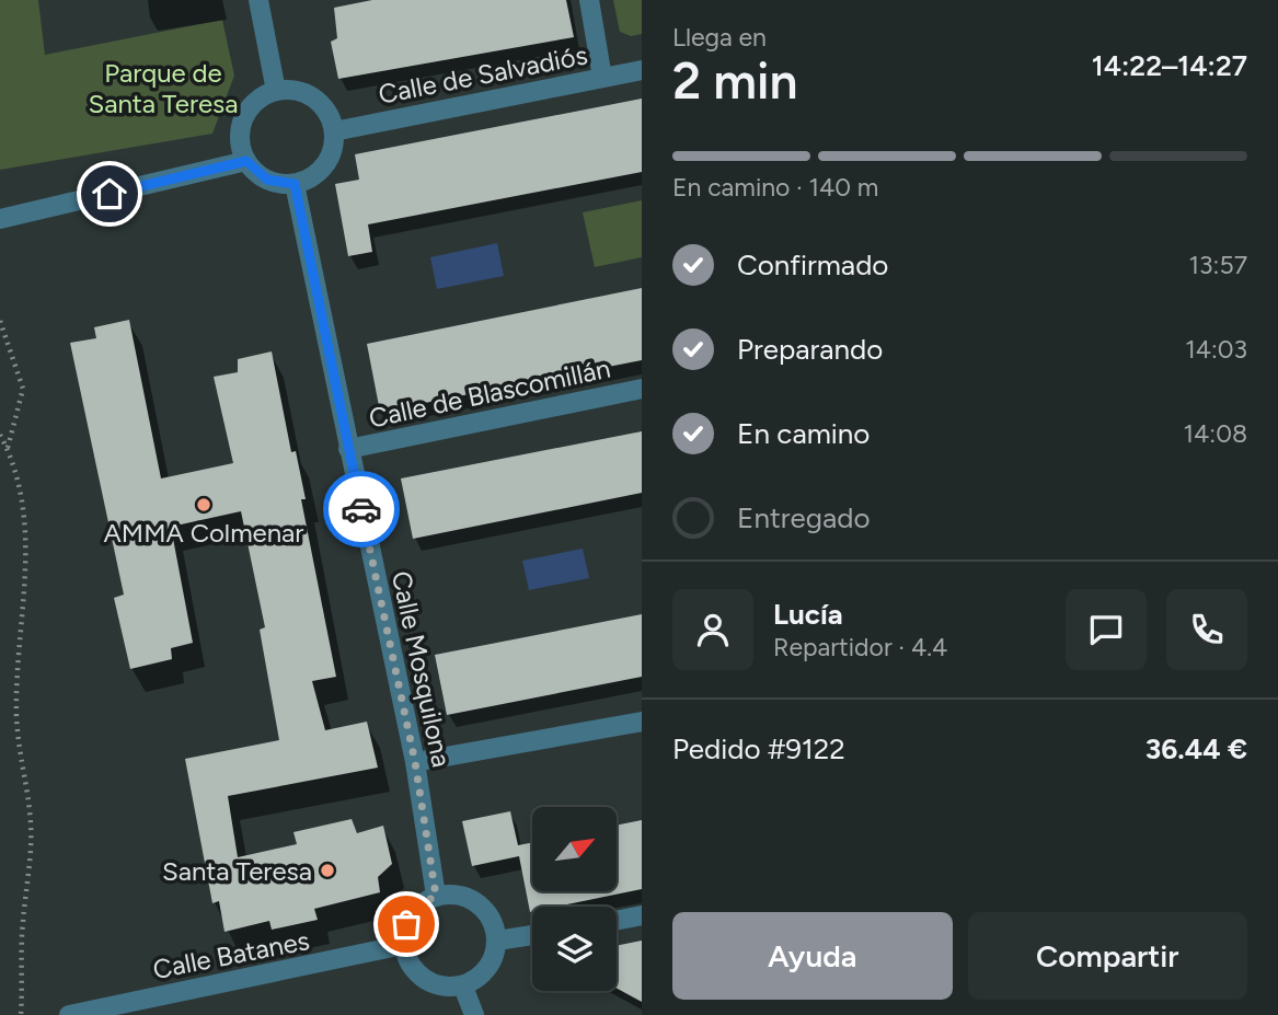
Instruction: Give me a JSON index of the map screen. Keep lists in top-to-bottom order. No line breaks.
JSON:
{"streets":{"street":["Calle de Salvadiós","Calle de Blascomillán","Calle Mosquilona","Calle Batanes"]},"crossings":[["Calle de Salvadiós","Calle Mosquilona"],["Calle de Blascomillán","Calle Mosquilona"],["Calle Mosquilona","Calle Batanes"]],"parks":["Parque de Santa Teresa"],"places":["AMMA Colmenar","Santa Teresa"],"north":"top right","page":{"heading":["2 min","Llega en","14:22–14:27"],"panel":["Lucía","Repartidor · 4.4","Pedido #9122","36.44 €"],"bar":"En camino · 140 m","list":[["Confirmado","13:57"],["Preparando","14:03"],["En camino","14:08"],"Entregado"],"buttons":["Ayuda","Compartir"]}}
